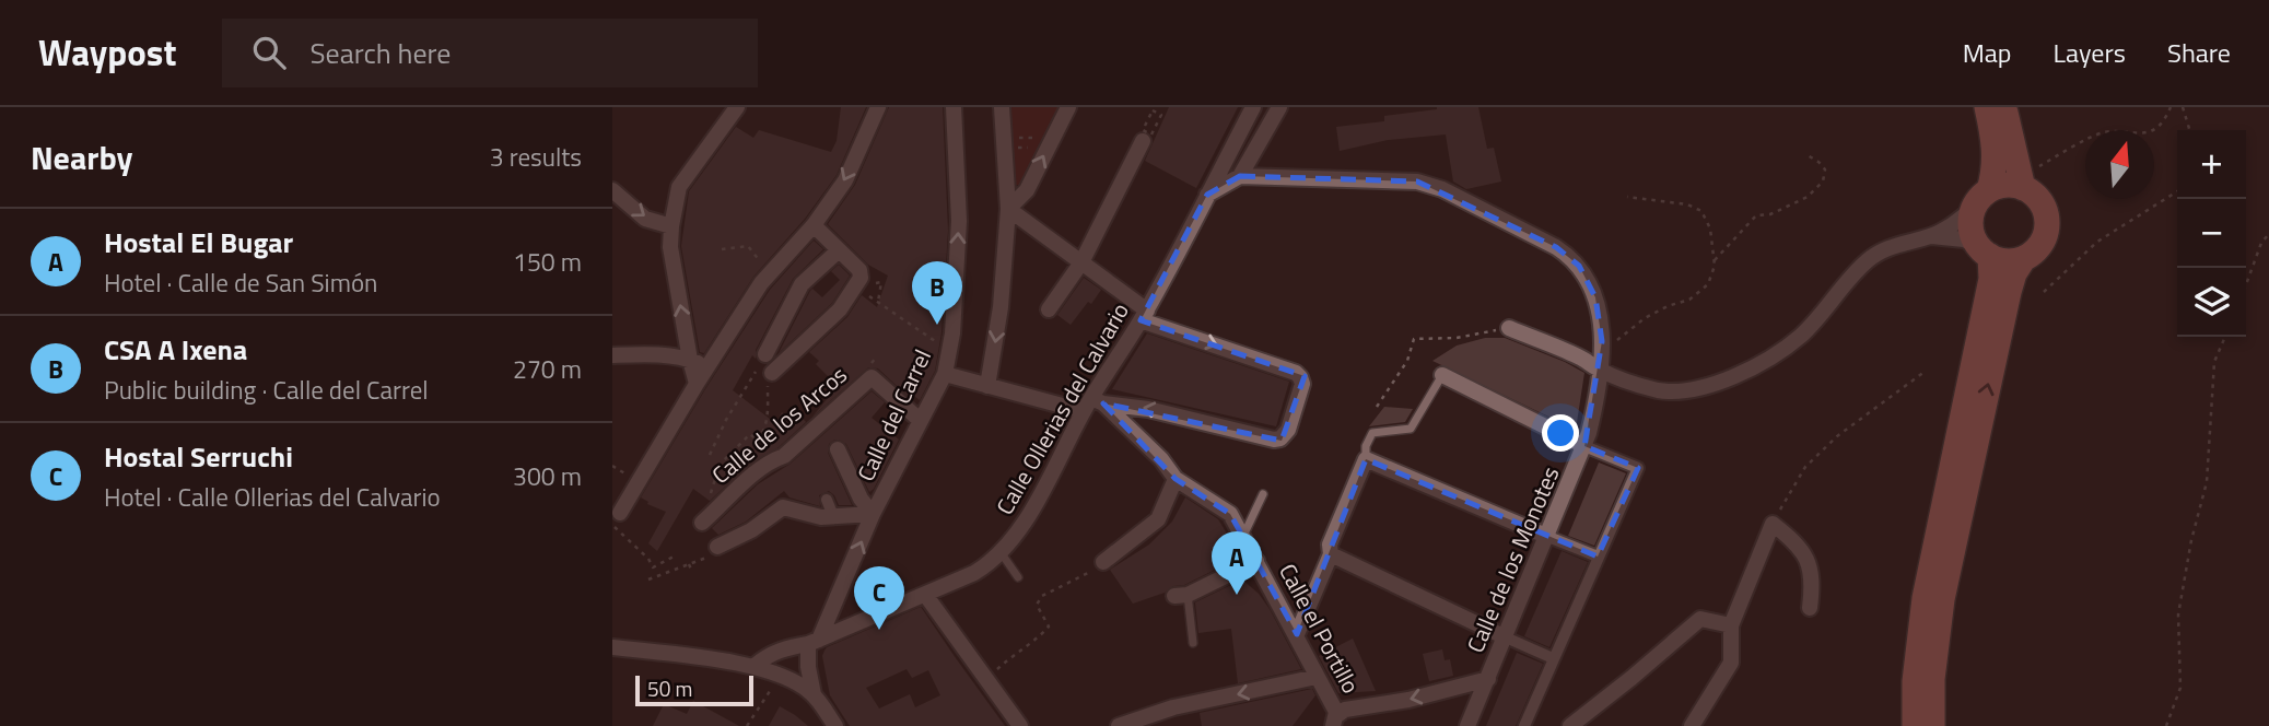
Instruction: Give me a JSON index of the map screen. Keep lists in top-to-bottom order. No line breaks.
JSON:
{"streets":{"street":["Calle Ollerias del Calvario","Calle del Carrel","Calle de los Arcos","Calle de los Monotes","Calle el Portillo"]},"crossings":[["Calle Ollerias del Calvario","Calle del Carrel"],["Calle Ollerias del Calvario","Calle el Portillo"],["Calle del Carrel","Calle de los Arcos"]],"scale_bar":"50 m","north":"top","page":{"header":"Waypost","search":"Search here","nav":["Map","Layers","Share"],"heading":["Nearby","3 results"],"map_buttons":["+","−"],"list":[{"mark":"A","name":"Hostal El Bugar","note":"Hotel · Calle de San Simón","value":"150 m"},{"mark":"B","name":"CSA A Ixena","note":"Public building · Calle del Carrel","value":"270 m"},{"mark":"C","name":"Hostal Serruchi","note":"Hotel · Calle Ollerias del Calvario","value":"300 m"}],"pins":["B","A","C"],"scale":"50 m"}}
